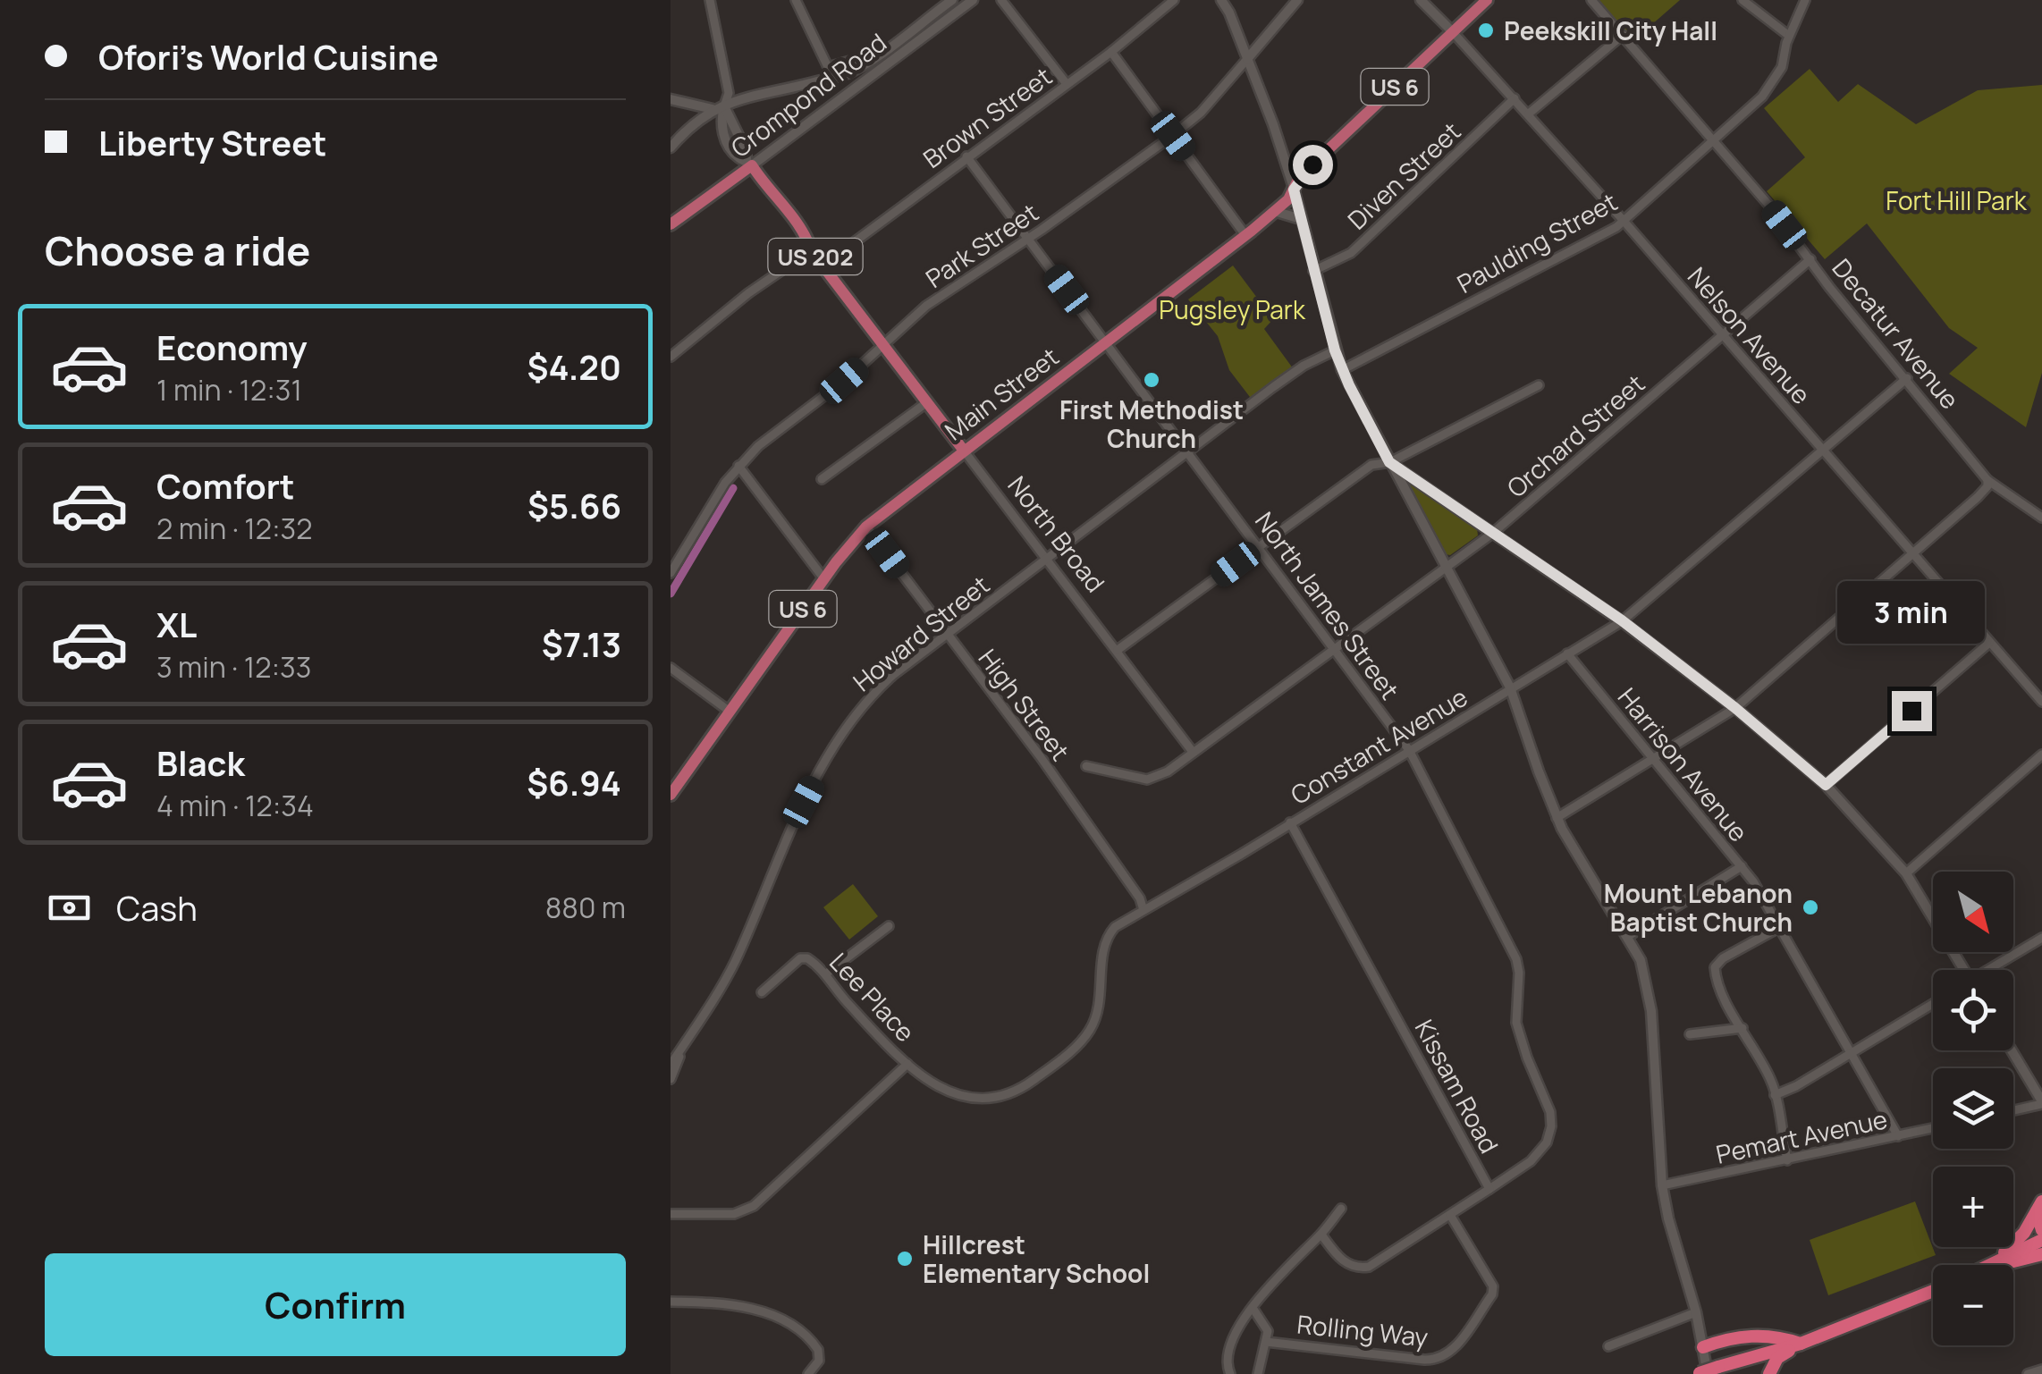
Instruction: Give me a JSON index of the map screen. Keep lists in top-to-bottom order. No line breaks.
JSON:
{"streets":{"main road":["US 6","Crompond Road","US 202","Main Street","North Broad"],"street":["Brown Street","Diven Street","Paulding Street","Park Street","Decatur Avenue","Nelson Avenue","Orchard Street","North James Street","Howard Street","High Street","Constant Avenue","Harrison Avenue","Lee Place","Kissam Road","Pemart Avenue","Rolling Way"]},"crossings":[["Crompond Road","US 202"],["Brown Street","US 202"],["Brown Street","North James Street"],["Diven Street","Nelson Avenue"],["Paulding Street","Decatur Avenue"],["Paulding Street","Nelson Avenue"],["Park Street","US 202"],["Park Street","North Broad"],["Park Street","North James Street"],["US 202","North Broad"],["Decatur Avenue","Orchard Street"],["Decatur Avenue","Constant Avenue"],["Nelson Avenue","Main Street"],["Nelson Avenue","Orchard Street"],["Nelson Avenue","Constant Avenue"],["Main Street","North Broad"],["Main Street","North James Street"],["Main Street","High Street"],["Orchard Street","North Broad"],["Orchard Street","North James Street"],["North Broad","Howard Street"],["North James Street","Howard Street"],["North James Street","Constant Avenue"],["North James Street","Kissam Road"],["Howard Street","High Street"],["High Street","Constant Avenue"],["Constant Avenue","Harrison Avenue"],["Constant Avenue","Lee Place"],["Constant Avenue","Kissam Road"],["Harrison Avenue","Pemart Avenue"],["Kissam Road","Rolling Way"]],"parks":["Fort Hill Park","Pugsley Park"],"places":["Peekskill City Hall","First Methodist Church","Mount Lebanon Baptist Church","Hillcrest Elementary School"],"north":"bottom right","page":{"banner":["Ofori's World Cuisine","Liberty Street"],"heading":"Choose a ride","list":[{"name":"Economy","note":"1 min · 12:31","value":"$4.20"},{"name":"Comfort","note":"2 min · 12:32","value":"$5.66"},{"name":"XL","note":"3 min · 12:33","value":"$7.13"},{"name":"Black","note":"4 min · 12:34","value":"$6.94"}],"bubble":"3 min","pay":["Cash","880 m"],"map_buttons":["+","−"],"buttons":"Confirm"}}
